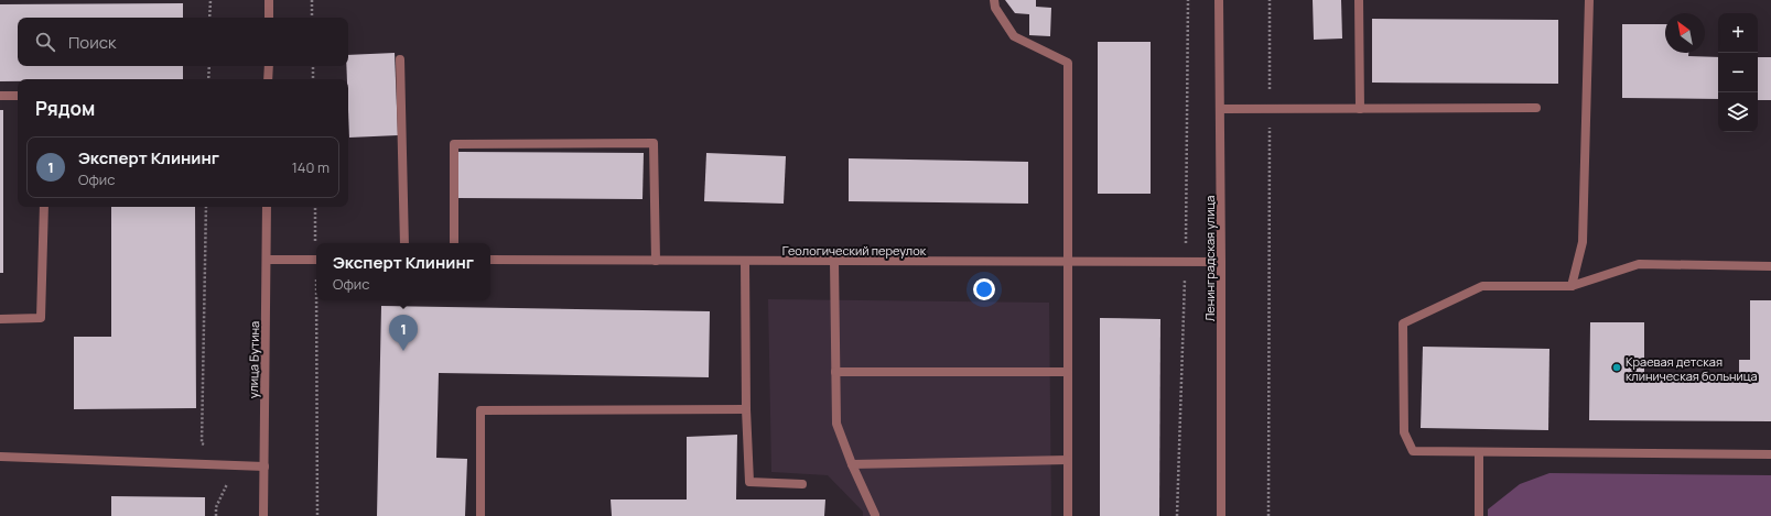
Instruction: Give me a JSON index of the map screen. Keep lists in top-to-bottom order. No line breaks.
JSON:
{"streets":{"street":["Геологический переулок","Ленинградская улица","улица Бутина"]},"crossings":[["Геологический переулок","Ленинградская улица"]],"places":["Краевая детская клиническая больница"],"north":"top left","page":{"map_buttons":["+","−"],"search":"Поиск","heading":"Рядом","list":[{"mark":"1","name":"Эксперт Клининг","note":"Офис","value":"140 m"}],"popup":["Эксперт Клининг","Офис"],"pins":"1"}}
